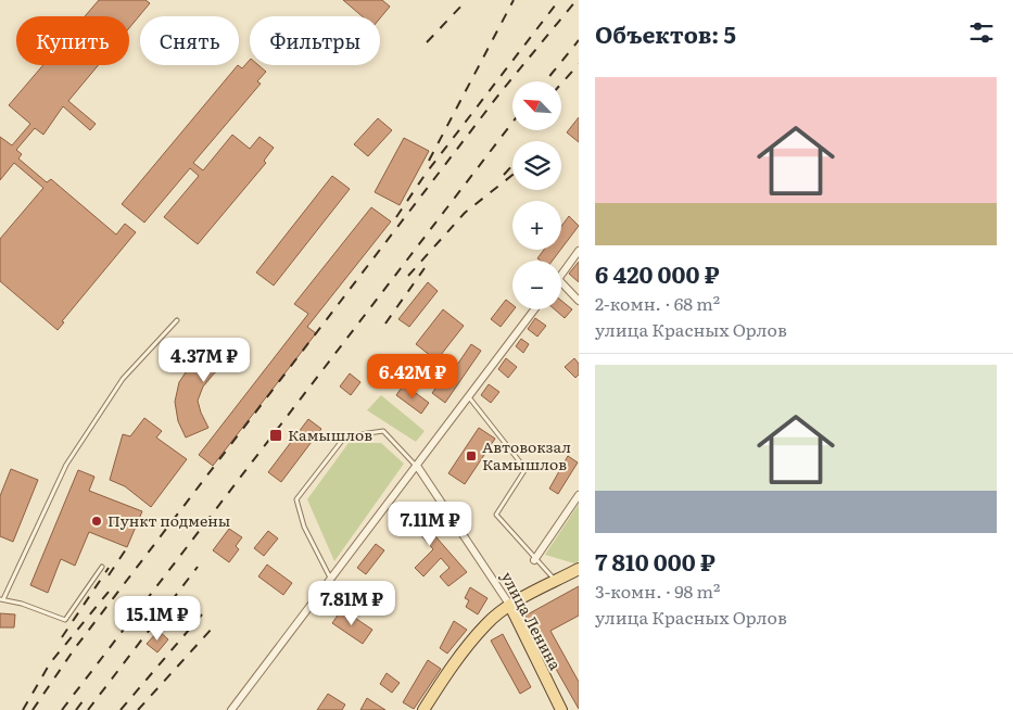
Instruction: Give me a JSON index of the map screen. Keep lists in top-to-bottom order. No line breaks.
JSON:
{"streets":{"main road":["улица Ленина"]},"places":{"transit":["Камышлов","Автовокзал Камышлов"],"other":["Пункт подмены"]},"north":"top left","page":{"heading":"Объектов: 5","chip":["Купить","Снять","Фильтры"],"list":[{"name":"6 420 000 ₽","note":"2-комн. · 68 m² · улица Красных Орлов"},{"name":"7 810 000 ₽","note":"3-комн. · 98 m² · улица Красных Орлов"}],"map_buttons":["+","−"],"price":["4.37M ₽","6.42M ₽","7.11M ₽","7.81M ₽","15.1M ₽"]}}
